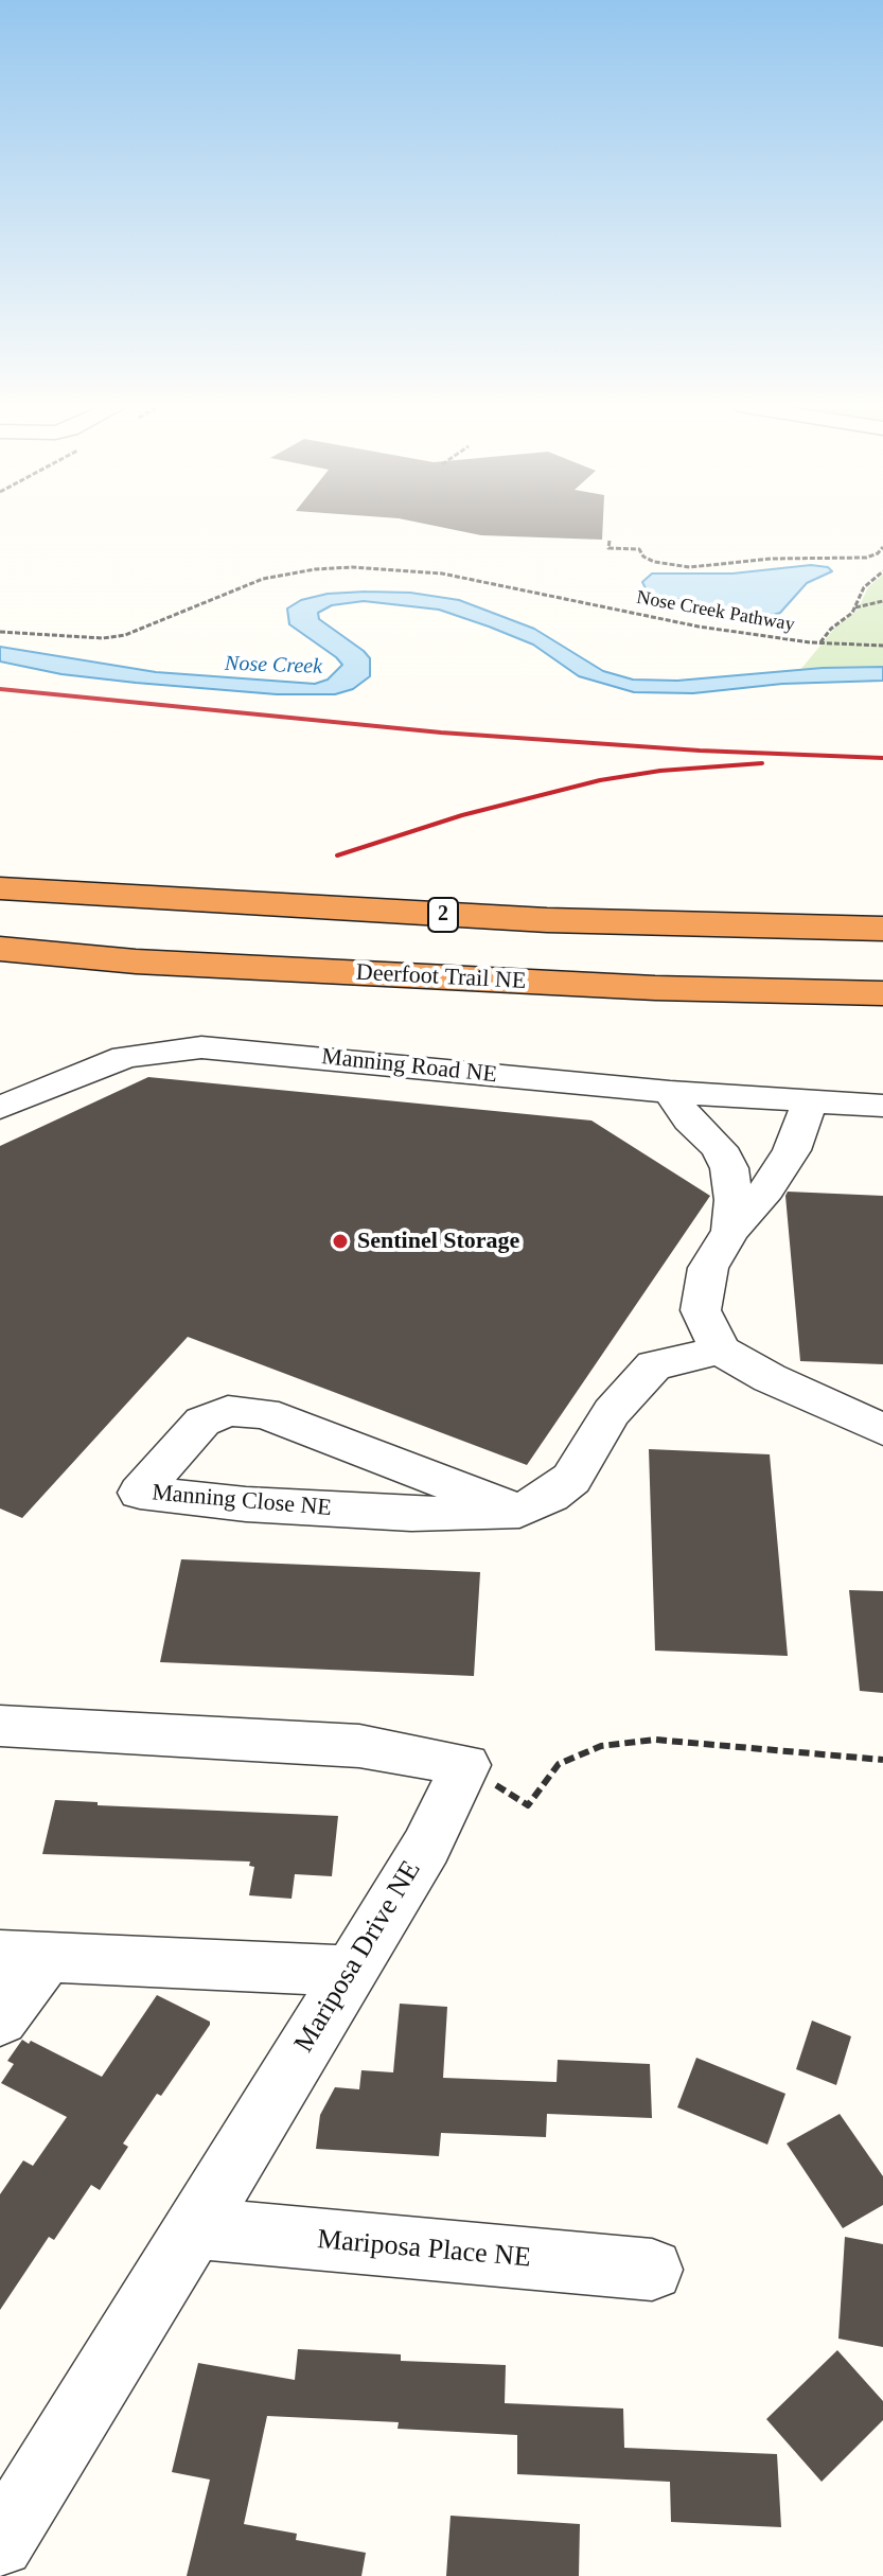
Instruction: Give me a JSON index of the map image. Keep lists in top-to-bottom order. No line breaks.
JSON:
{"streets":{"highway":["2","Deerfoot Trail NE"],"street":["Manning Road NE","Manning Close NE","Mariposa Drive NE","Mariposa Place NE"],"path":["Nose Creek Pathway"]},"crossings":[["Mariposa Drive NE","Mariposa Place NE"]],"water":["Nose Creek"],"places":["Sentinel Storage"]}
